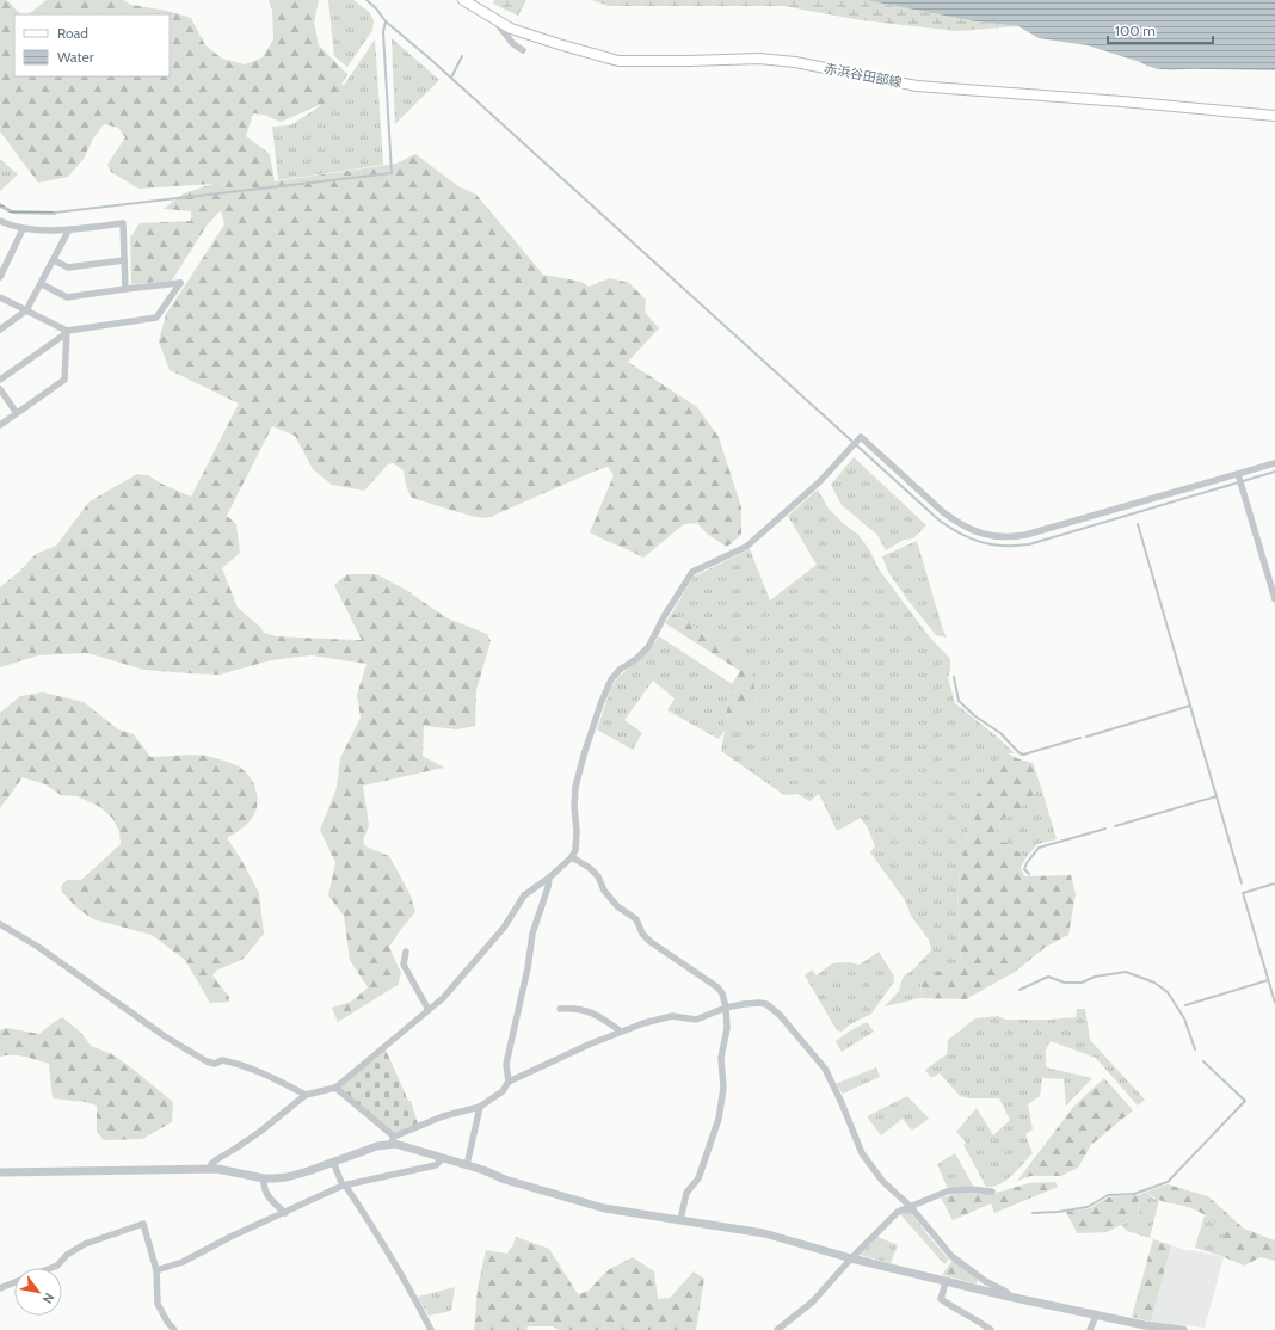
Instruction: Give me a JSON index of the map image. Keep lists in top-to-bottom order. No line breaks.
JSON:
{"streets":{"main road":["赤浜谷田部線"]},"legend":["Road","Water"],"scale_bar":"100 m","north":"bottom right"}
